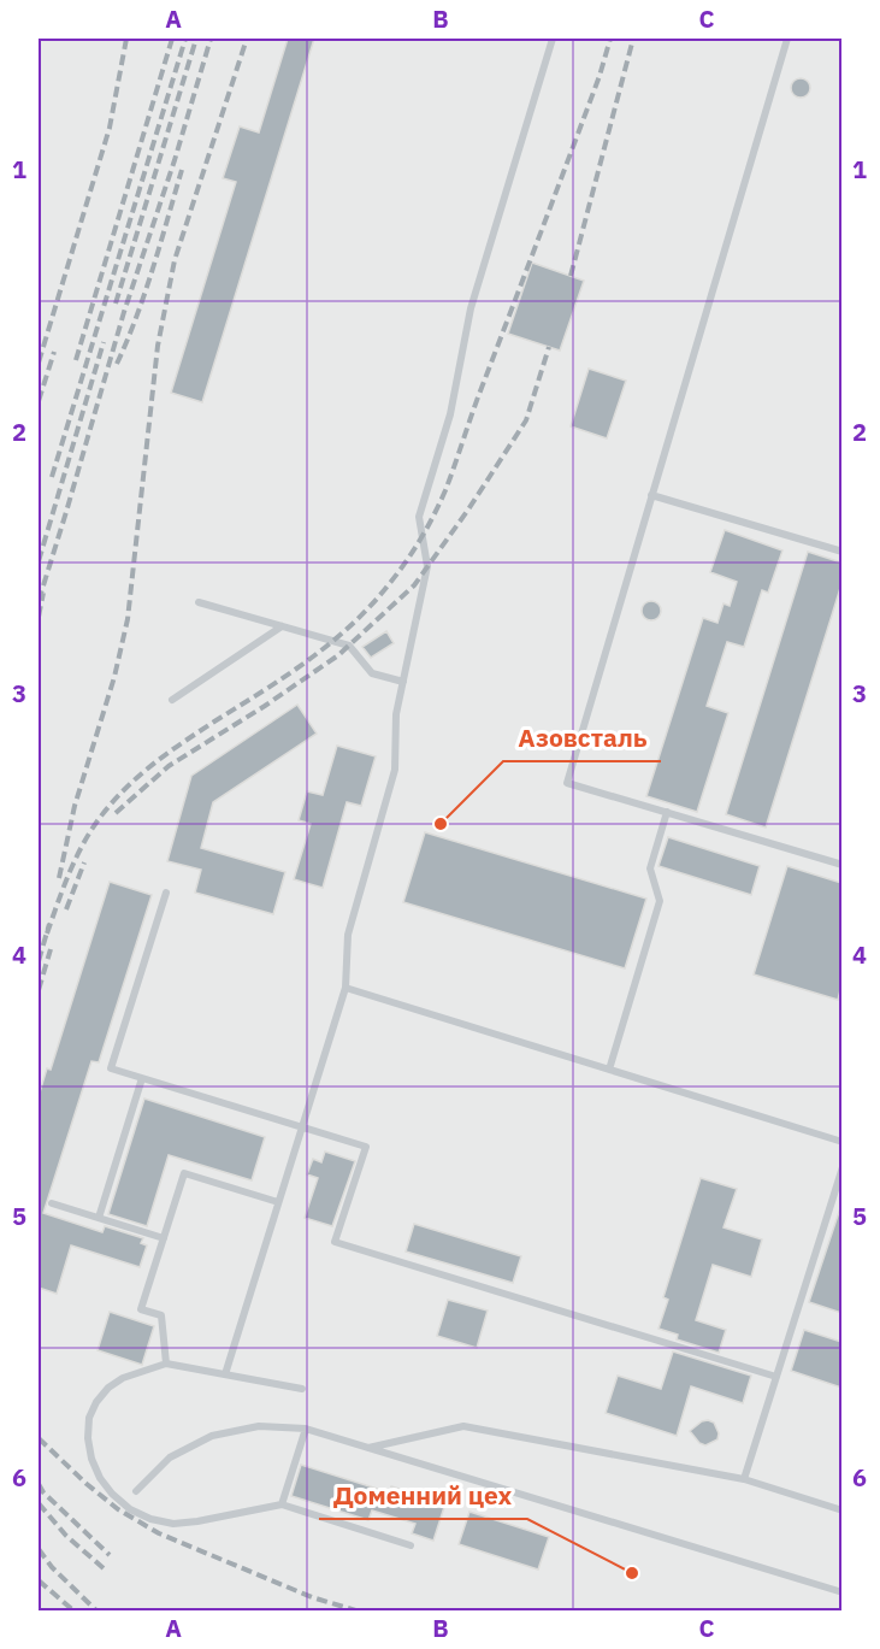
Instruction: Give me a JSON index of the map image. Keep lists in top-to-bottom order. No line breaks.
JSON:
{"places":["Азовсталь","Доменний цех"],"grid":{"columns":["A","B","C"],"rows":["1","2","3","4","5","6"]}}
